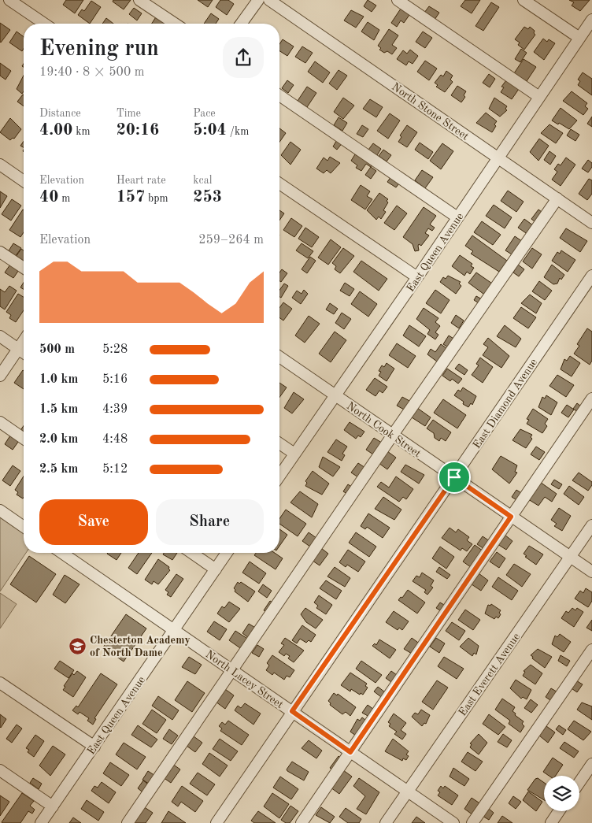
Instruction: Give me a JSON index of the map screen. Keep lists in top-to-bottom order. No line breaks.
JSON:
{"streets":{"street":["North Stone Street","East Queen Avenue","East Diamond Avenue","North Cook Street","East Everett Avenue","North Lacey Street"]},"crossings":[["North Stone Street","East Queen Avenue"],["East Queen Avenue","North Cook Street"],["East Queen Avenue","North Lacey Street"],["East Diamond Avenue","North Cook Street"],["East Diamond Avenue","North Lacey Street"],["North Cook Street","East Everett Avenue"],["East Everett Avenue","North Lacey Street"]],"places":{"school or university":["Chesterton Academy of North Dame"]},"page":{"heading":["Evening run","19:40 · 8 × 500 m"],"stats":[["Distance","4.00 km"],["Time","20:16"],["Pace","5:04 /km"],["Elevation","40 m"],["Heart rate","157 bpm"],["kcal","253"]],"chart":["Elevation","259–264 m"],"list":[{"name":"500 m","note":"5:28"},{"name":"1.0 km","note":"5:16"},{"name":"1.5 km","note":"4:39"},{"name":"2.0 km","note":"4:48"},{"name":"2.5 km","note":"5:12"}],"buttons":["Save","Share"]}}
